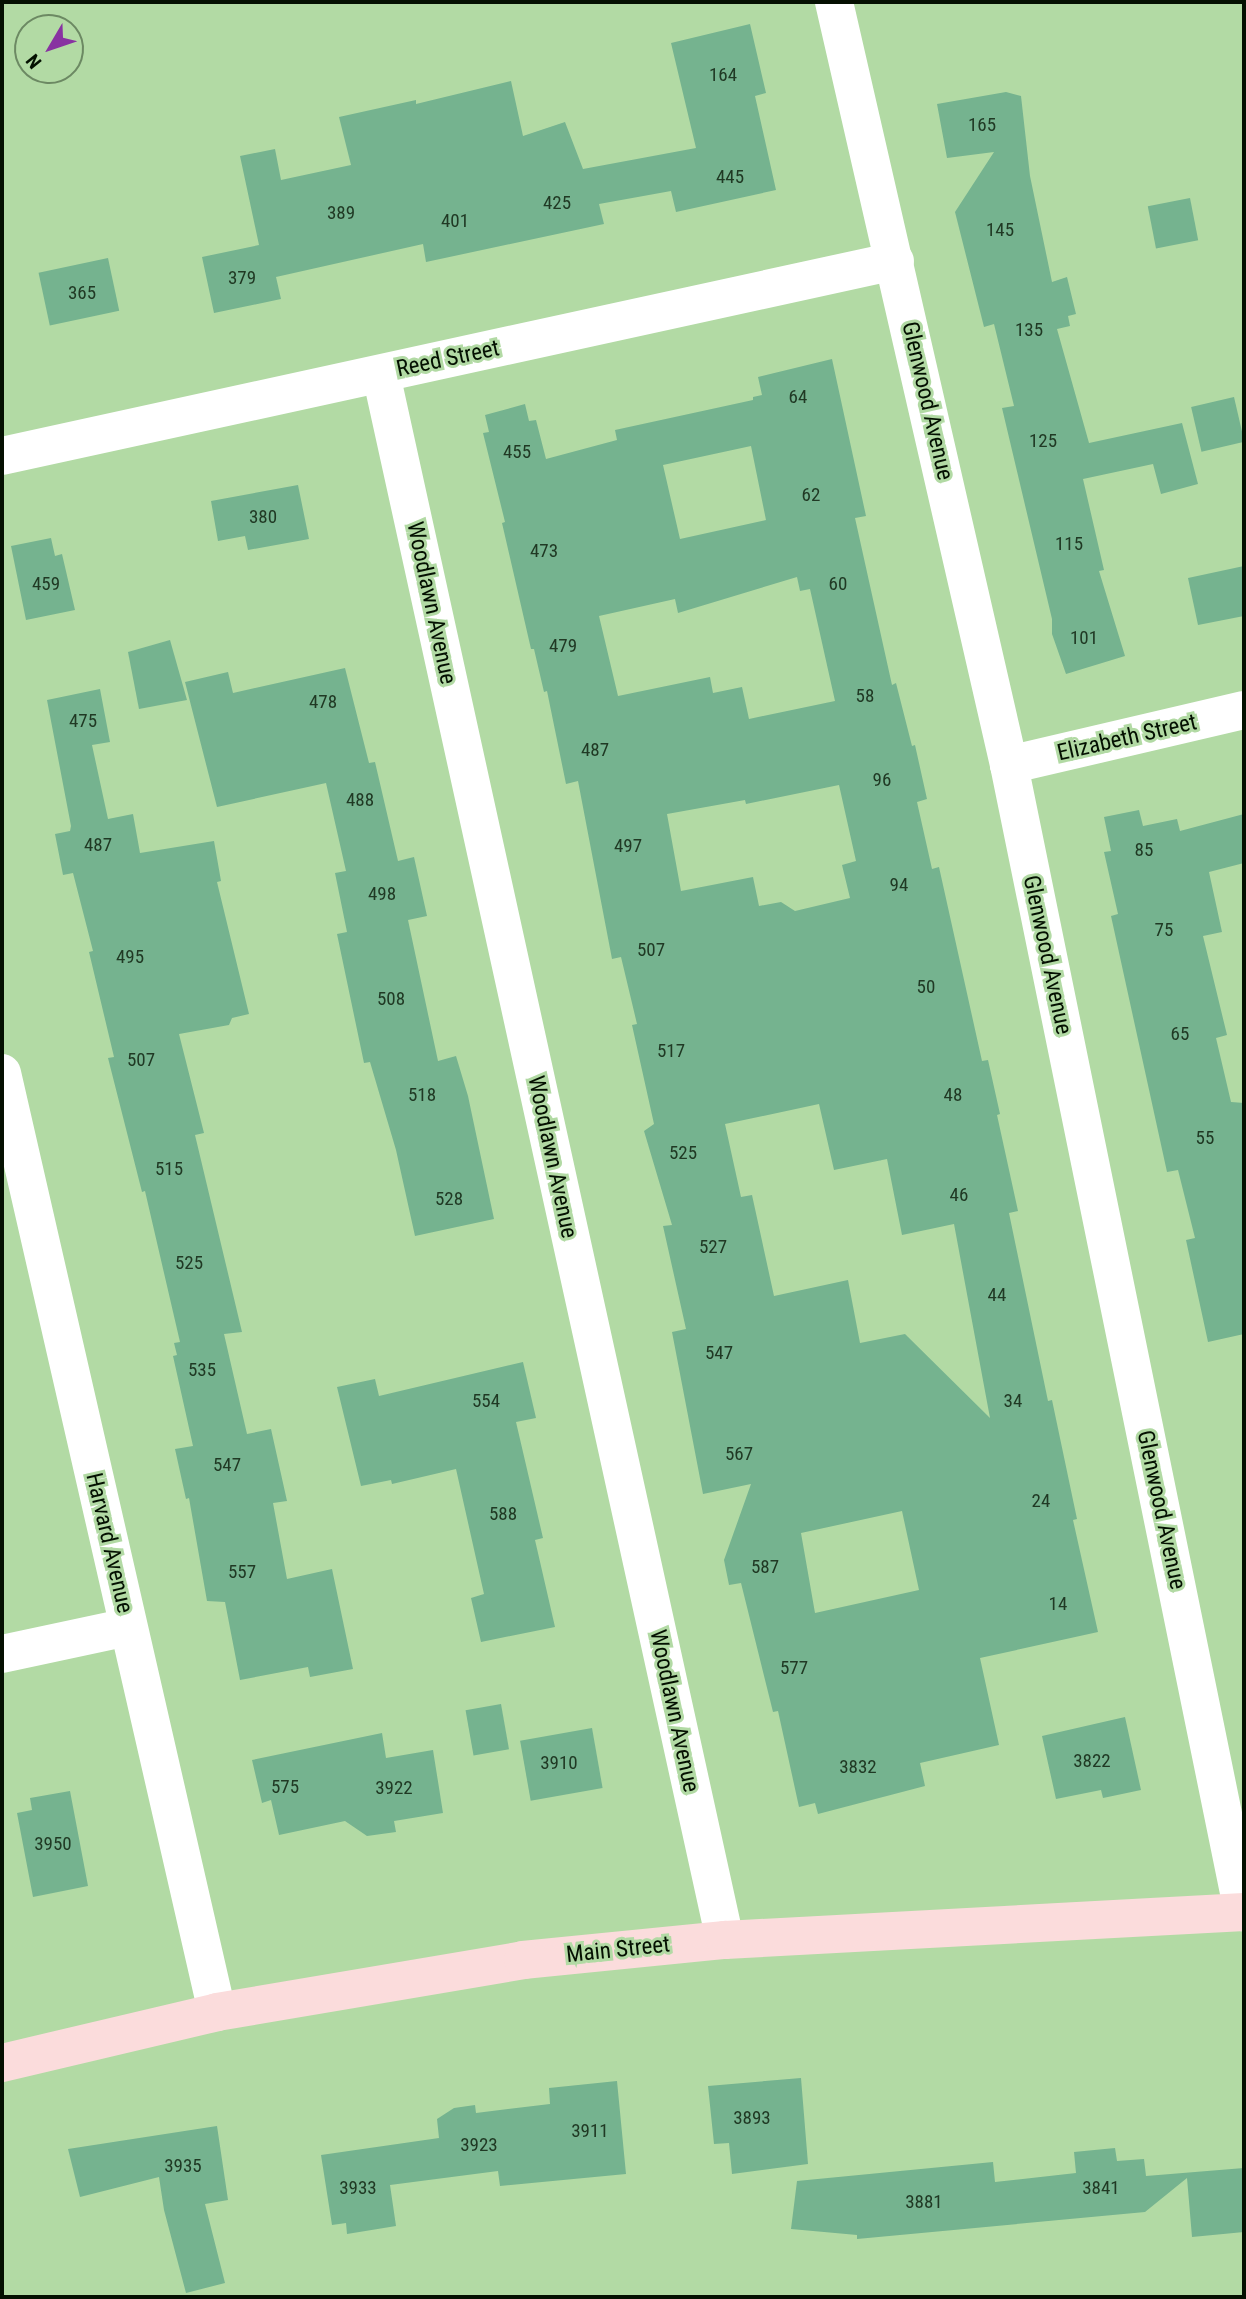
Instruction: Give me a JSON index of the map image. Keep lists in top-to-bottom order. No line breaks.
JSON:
{"streets":{"main road":["Main Street"],"street":["Reed Street","Glenwood Avenue","Woodlawn Avenue","Elizabeth Street","Harvard Avenue"]},"crossings":[["Reed Street","Glenwood Avenue"],["Reed Street","Woodlawn Avenue"],["Glenwood Avenue","Elizabeth Street"],["Glenwood Avenue","Main Street"],["Woodlawn Avenue","Main Street"],["Harvard Avenue","Main Street"]],"house_numbers":["164","165","445","425","389","401","145","379","365","135","64","125","455","62","380","115","473","459","60","101","479","58","478","475","487","96","488","487","497","85","94","498","75","507","495","50","508","65","517","507","518","48","55","525","515","46","528","527","525","44","547","535","554","34","567","547","24","588","587","557","14","577","3822","3910","3832","575","3922","3950","3893","3911","3923","3935","3933","3841","3881"],"north":"bottom left"}
